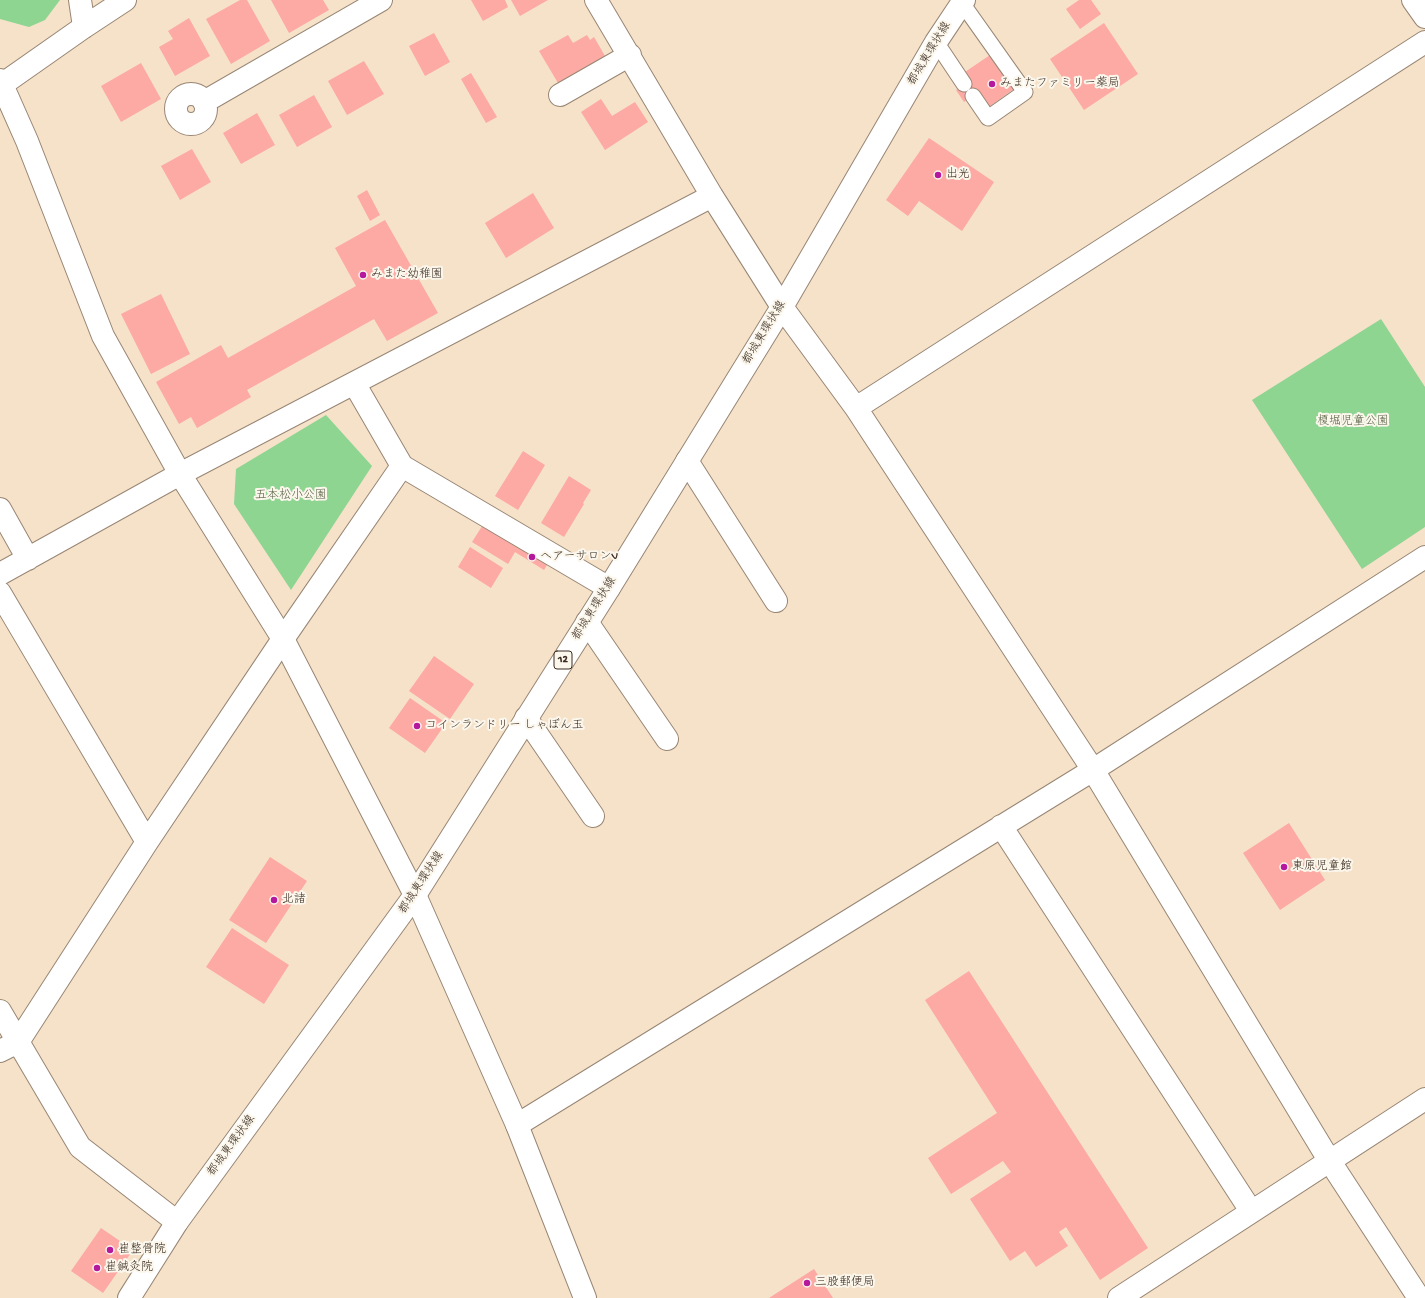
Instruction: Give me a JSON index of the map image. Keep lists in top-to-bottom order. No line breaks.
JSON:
{"streets":{"street":["都城東環状線","12"]},"parks":["榎堀児童公園","五本松小公園"],"places":["みまたファミリー薬局","出光","みまた幼稚園","ヘアーサロンV","コインランドリー しゃぼん玉","東原児童館","北諸","崔整骨院","崔鍼灸院","三股郵便局"]}
